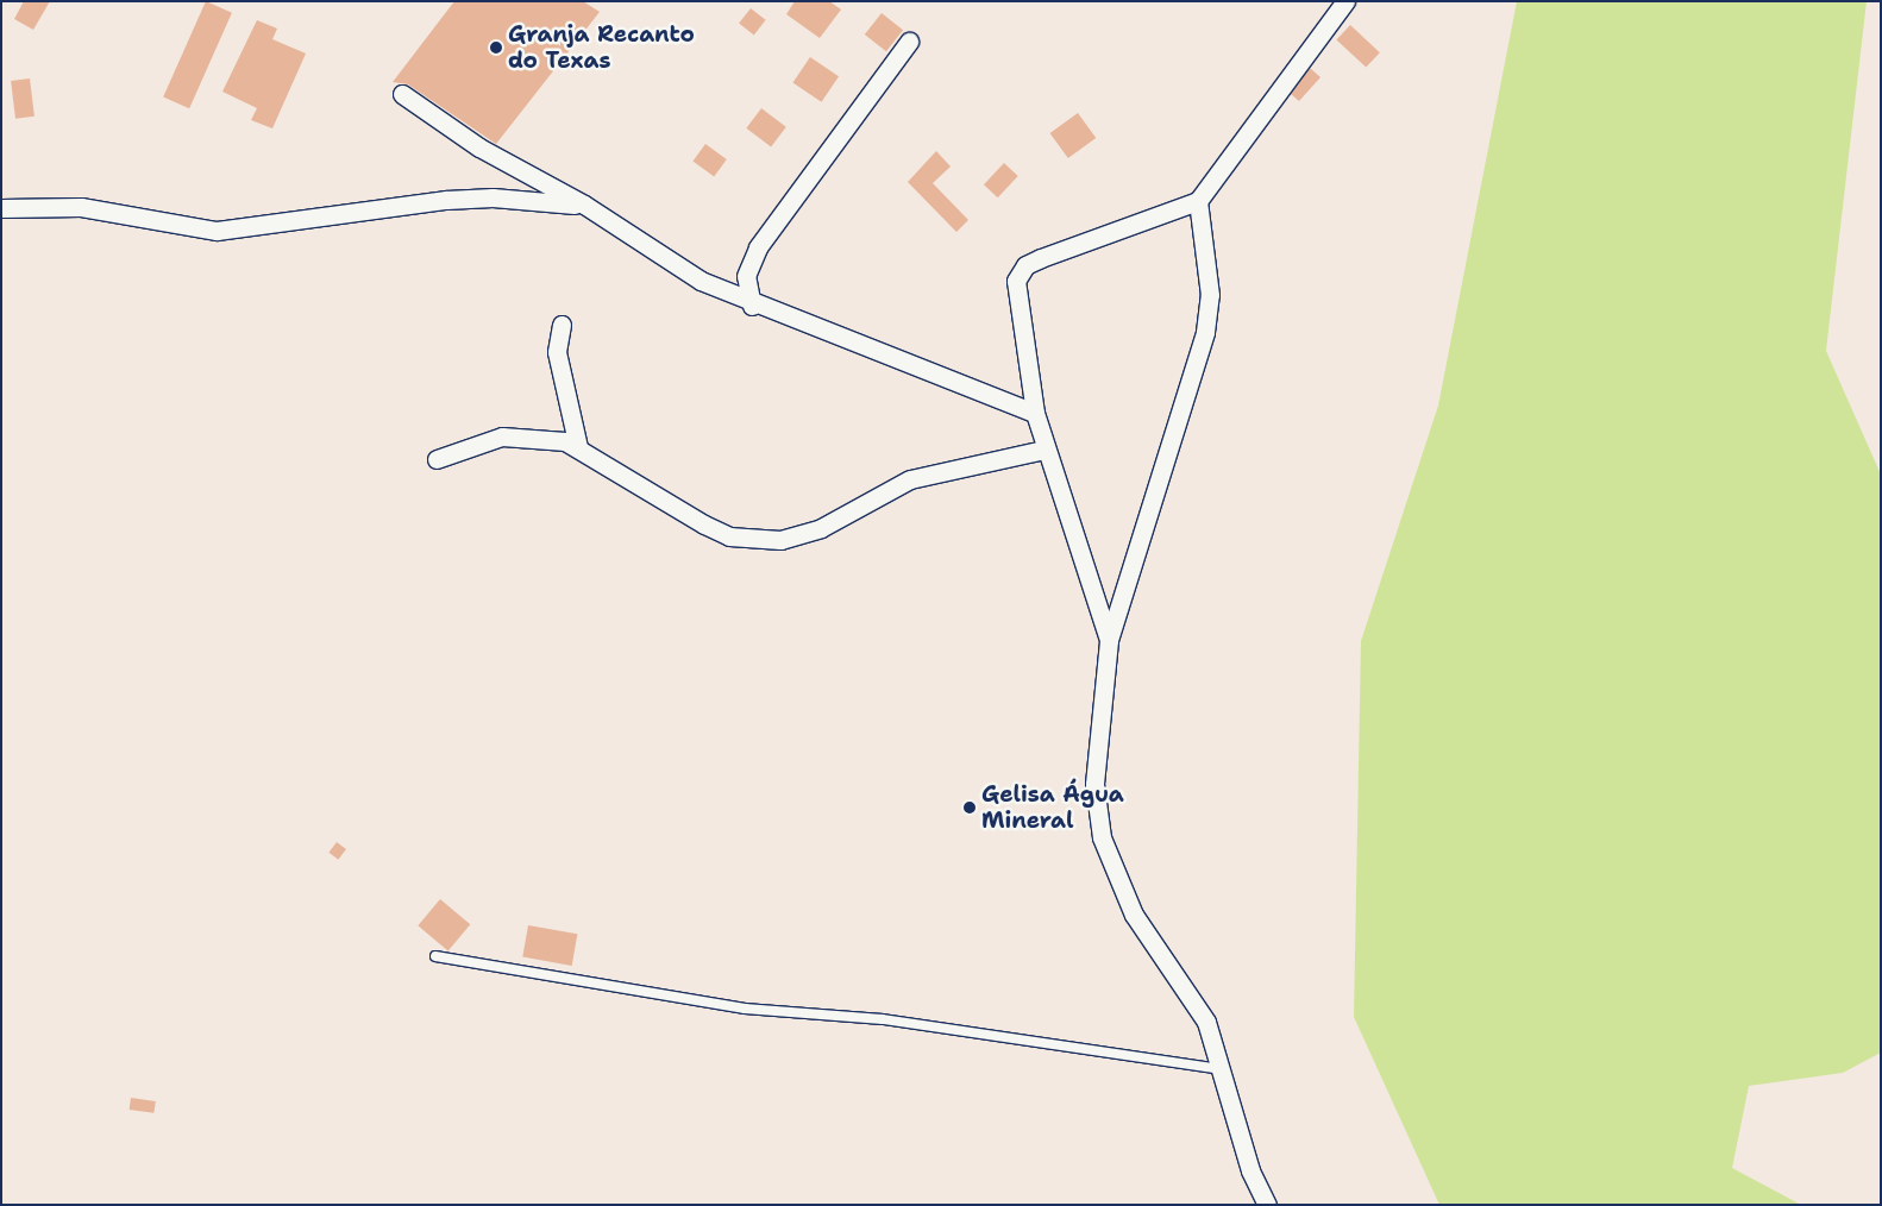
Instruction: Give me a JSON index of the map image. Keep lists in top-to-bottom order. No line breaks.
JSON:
{"places":["Granja Recanto do Texas","Gelisa Água Mineral"]}
